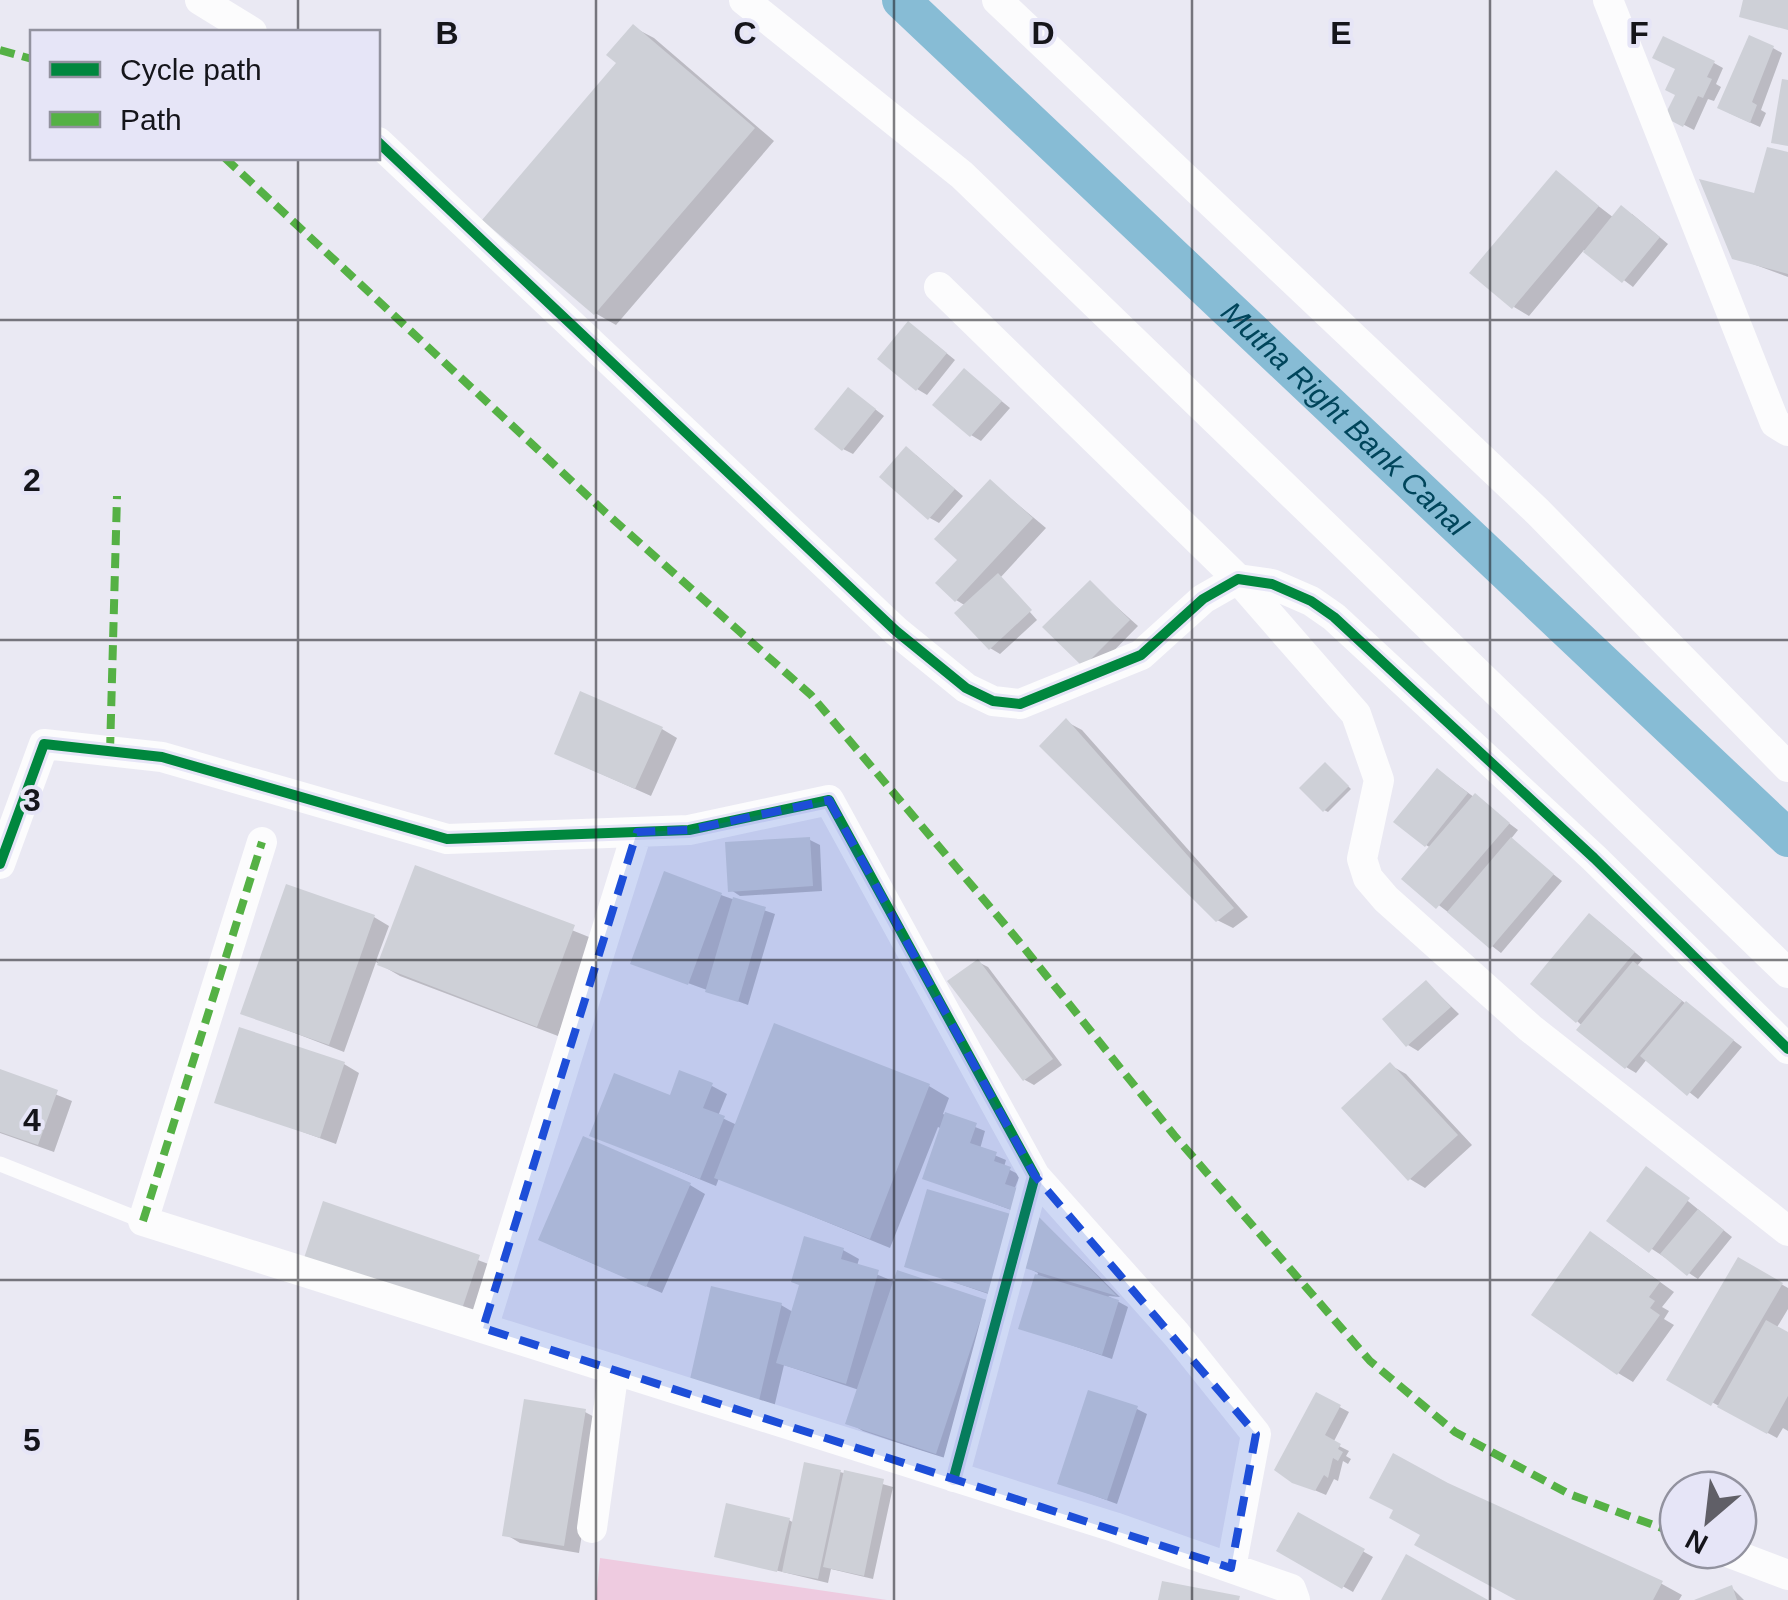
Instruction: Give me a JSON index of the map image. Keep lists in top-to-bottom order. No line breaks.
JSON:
{"water":["Mutha Right Bank Canal"],"legend":["Cycle path","Path"],"north":"bottom left","grid":{"columns":["B","C","D","E","F"],"rows":["2","3","4","5"]}}
